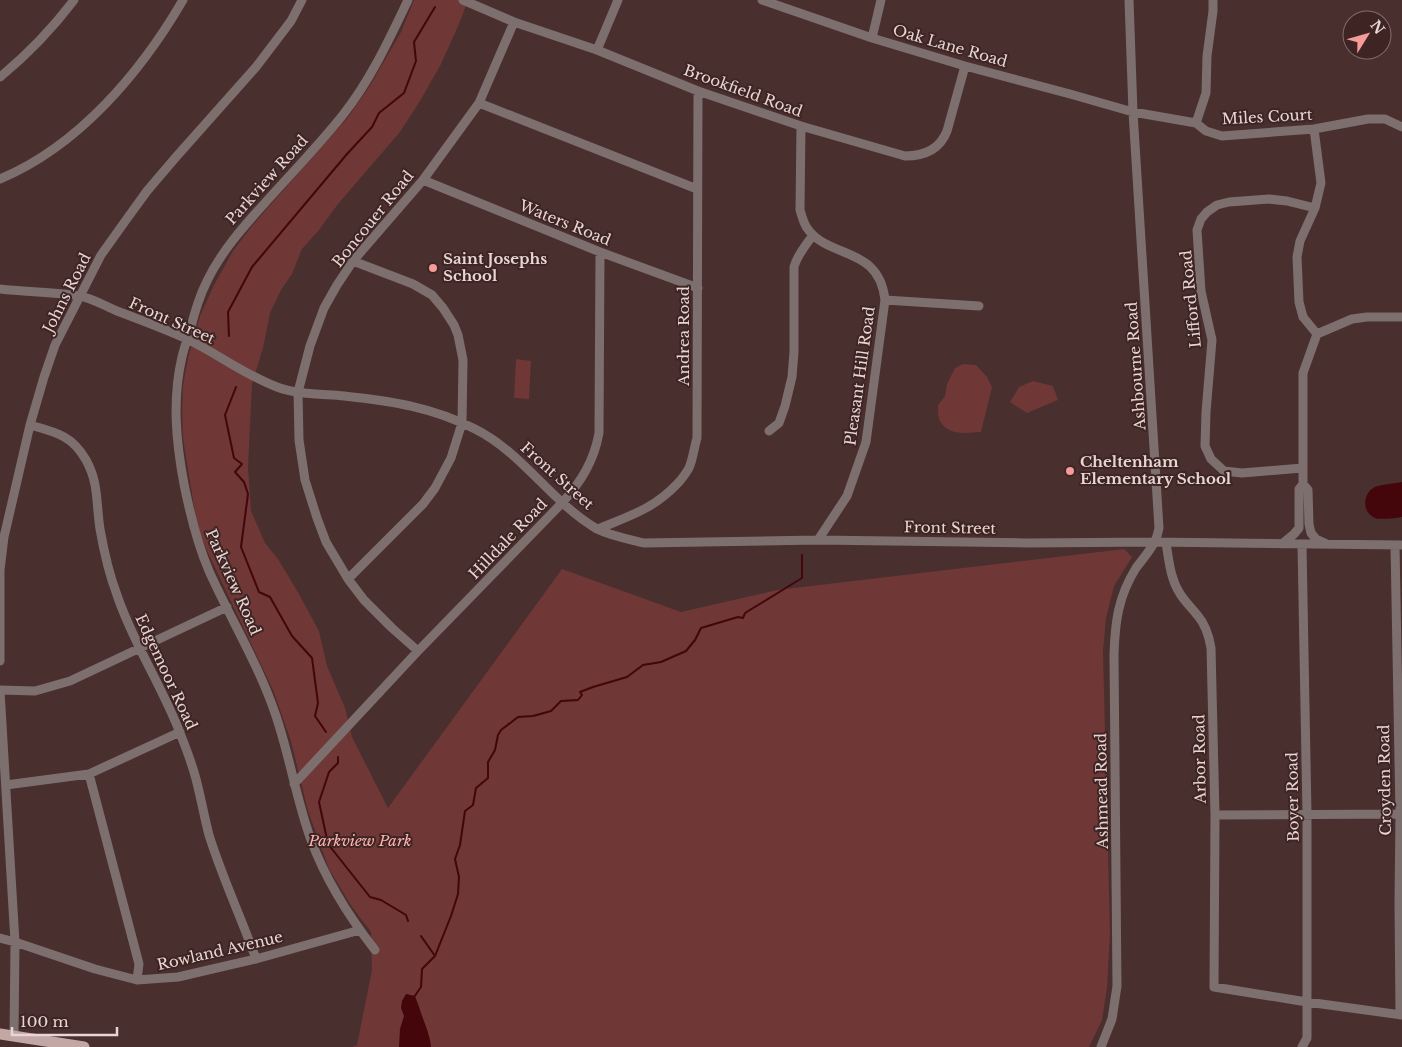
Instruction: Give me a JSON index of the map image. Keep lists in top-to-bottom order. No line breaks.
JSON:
{"streets":{"street":["Oak Lane Road","Brookfield Road","Miles Court","Parkview Road","Boncouer Road","Waters Road","Johns Road","Lifford Road","Front Street","Andrea Road","Ashbourne Road","Pleasant Hill Road","Hilldale Road","Edgemoor Road","Arbor Road","Croyden Road","Ashmead Road","Boyer Road","Rowland Avenue"]},"crossings":[["Oak Lane Road","Brookfield Road"],["Oak Lane Road","Miles Court"],["Oak Lane Road","Ashbourne Road"],["Brookfield Road","Boncouer Road"],["Brookfield Road","Andrea Road"],["Miles Court","Ashbourne Road"],["Parkview Road","Front Street"],["Parkview Road","Hilldale Road"],["Parkview Road","Rowland Avenue"],["Boncouer Road","Waters Road"],["Boncouer Road","Front Street"],["Boncouer Road","Hilldale Road"],["Waters Road","Andrea Road"],["Waters Road","Hilldale Road"],["Johns Road","Front Street"],["Johns Road","Edgemoor Road"],["Front Street","Andrea Road"],["Front Street","Ashbourne Road"],["Front Street","Pleasant Hill Road"],["Front Street","Hilldale Road"],["Front Street","Ashmead Road"],["Ashbourne Road","Ashmead Road"],["Edgemoor Road","Rowland Avenue"],["Arbor Road","Boyer Road"]],"parks":["Parkview Park"],"places":["Saint Josephs School","Cheltenham Elementary School"],"scale_bar":"100 m","north":"top right"}
